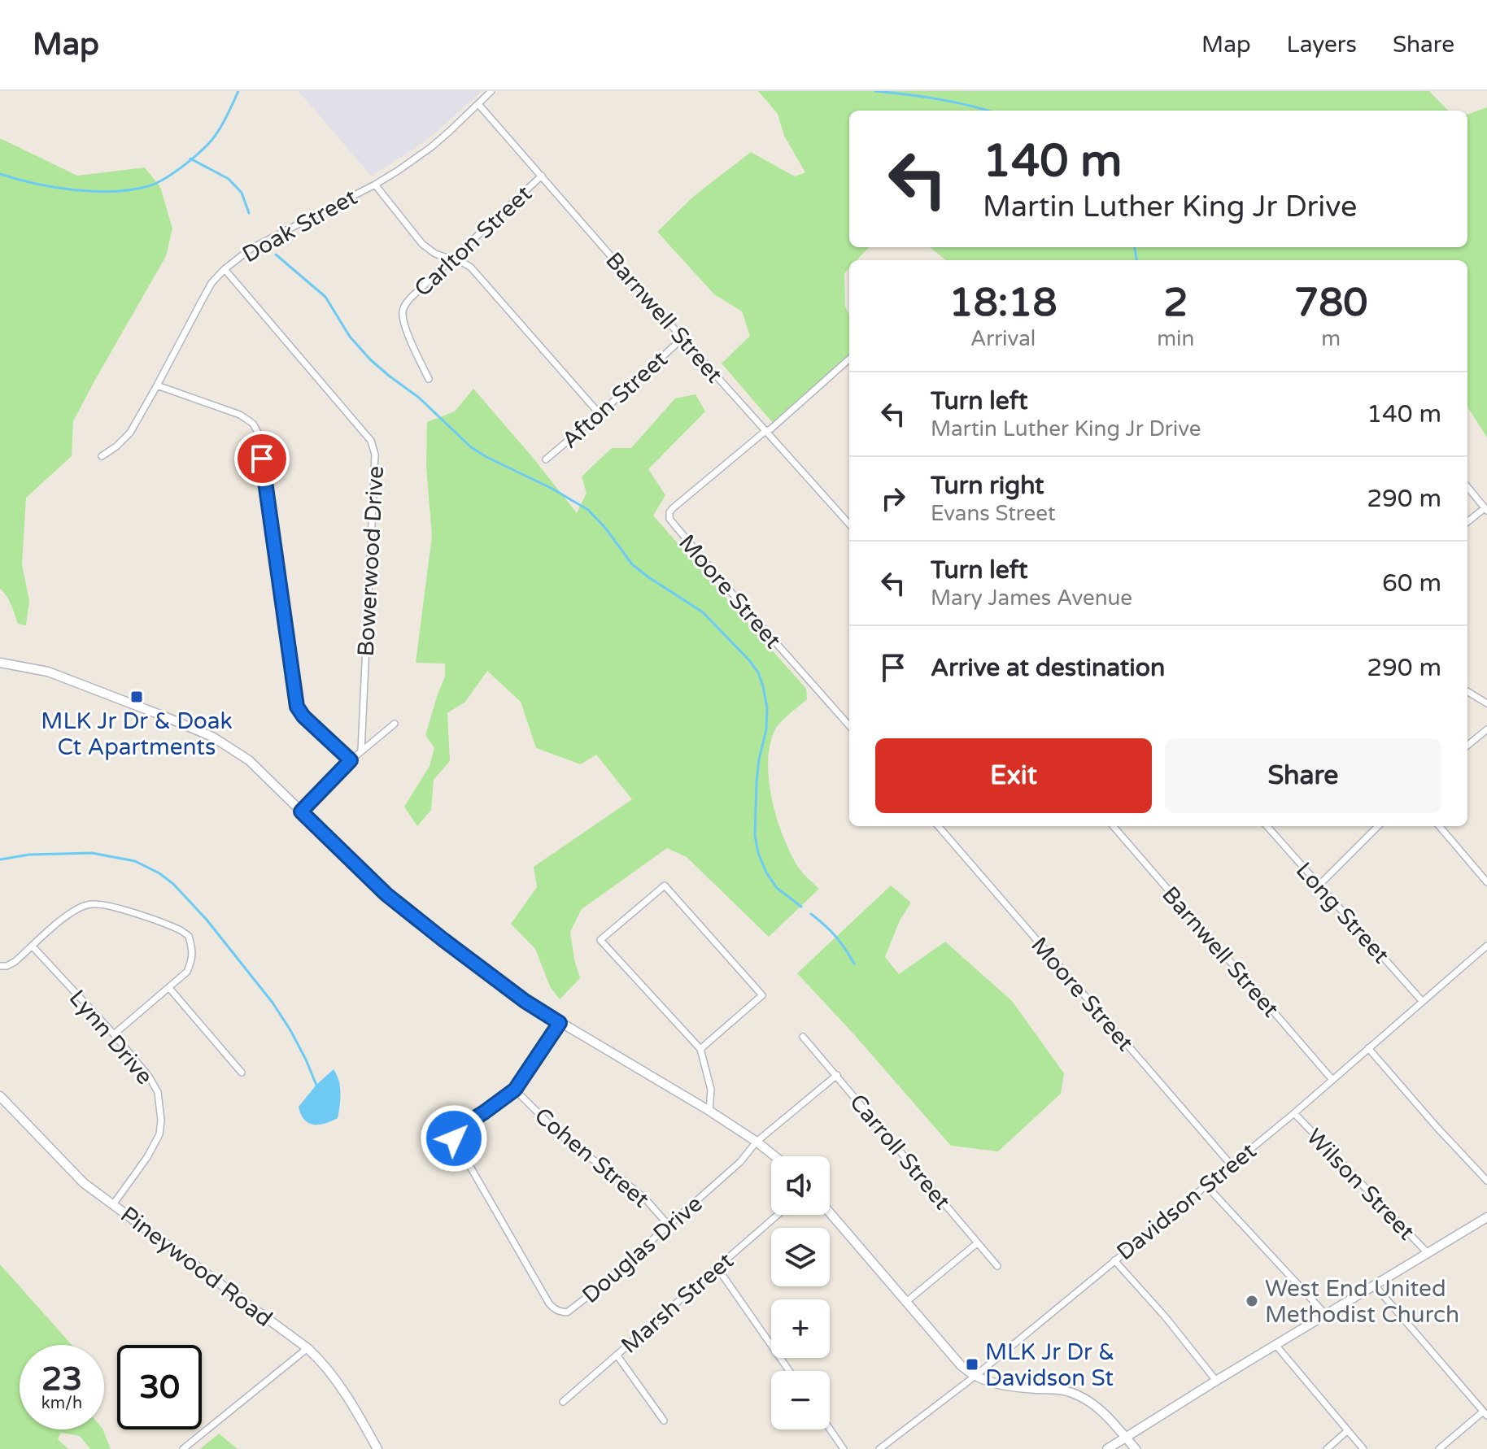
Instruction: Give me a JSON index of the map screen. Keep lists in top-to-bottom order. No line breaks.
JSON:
{"streets":{"street":["Doak Street","Carlton Street","Barnwell Street","Afton Street","Bowerwood Drive","Moore Street","Long Street","Lynn Drive","Carroll Street","Cohen Street","Wilson Street","Davidson Street","Douglas Drive","Pineywood Road","Marsh Street"]},"crossings":[["Doak Street","Barnwell Street"],["Doak Street","Bowerwood Drive"],["Carlton Street","Barnwell Street"],["Barnwell Street","Afton Street"],["Barnwell Street","Moore Street"],["Barnwell Street","Davidson Street"],["Moore Street","Davidson Street"],["Long Street","Davidson Street"],["Lynn Drive","Pineywood Road"],["Carroll Street","Douglas Drive"],["Cohen Street","Douglas Drive"],["Wilson Street","Davidson Street"]],"places":{"transit":["MLK Jr Dr & Doak Ct Apartments","MLK Jr Dr & Davidson St"],"other":["West End United Methodist Church"]},"page":{"header":"Map","nav":["Map","Layers","Share"],"turn":["140 m","Martin Luther King Jr Drive"],"eta":["18:18","Arrival","2","min","780","m"],"list":[{"name":"Turn left","note":"Martin Luther King Jr Drive","value":"140 m"},{"name":"Turn right","note":"Evans Street","value":"290 m"},{"name":"Turn left","note":"Mary James Avenue","value":"60 m"},{"name":"Arrive at destination","value":"290 m"}],"buttons":["Exit","Share"],"map_buttons":["+","−"],"speed":"23 km/h","limit":"30"}}
